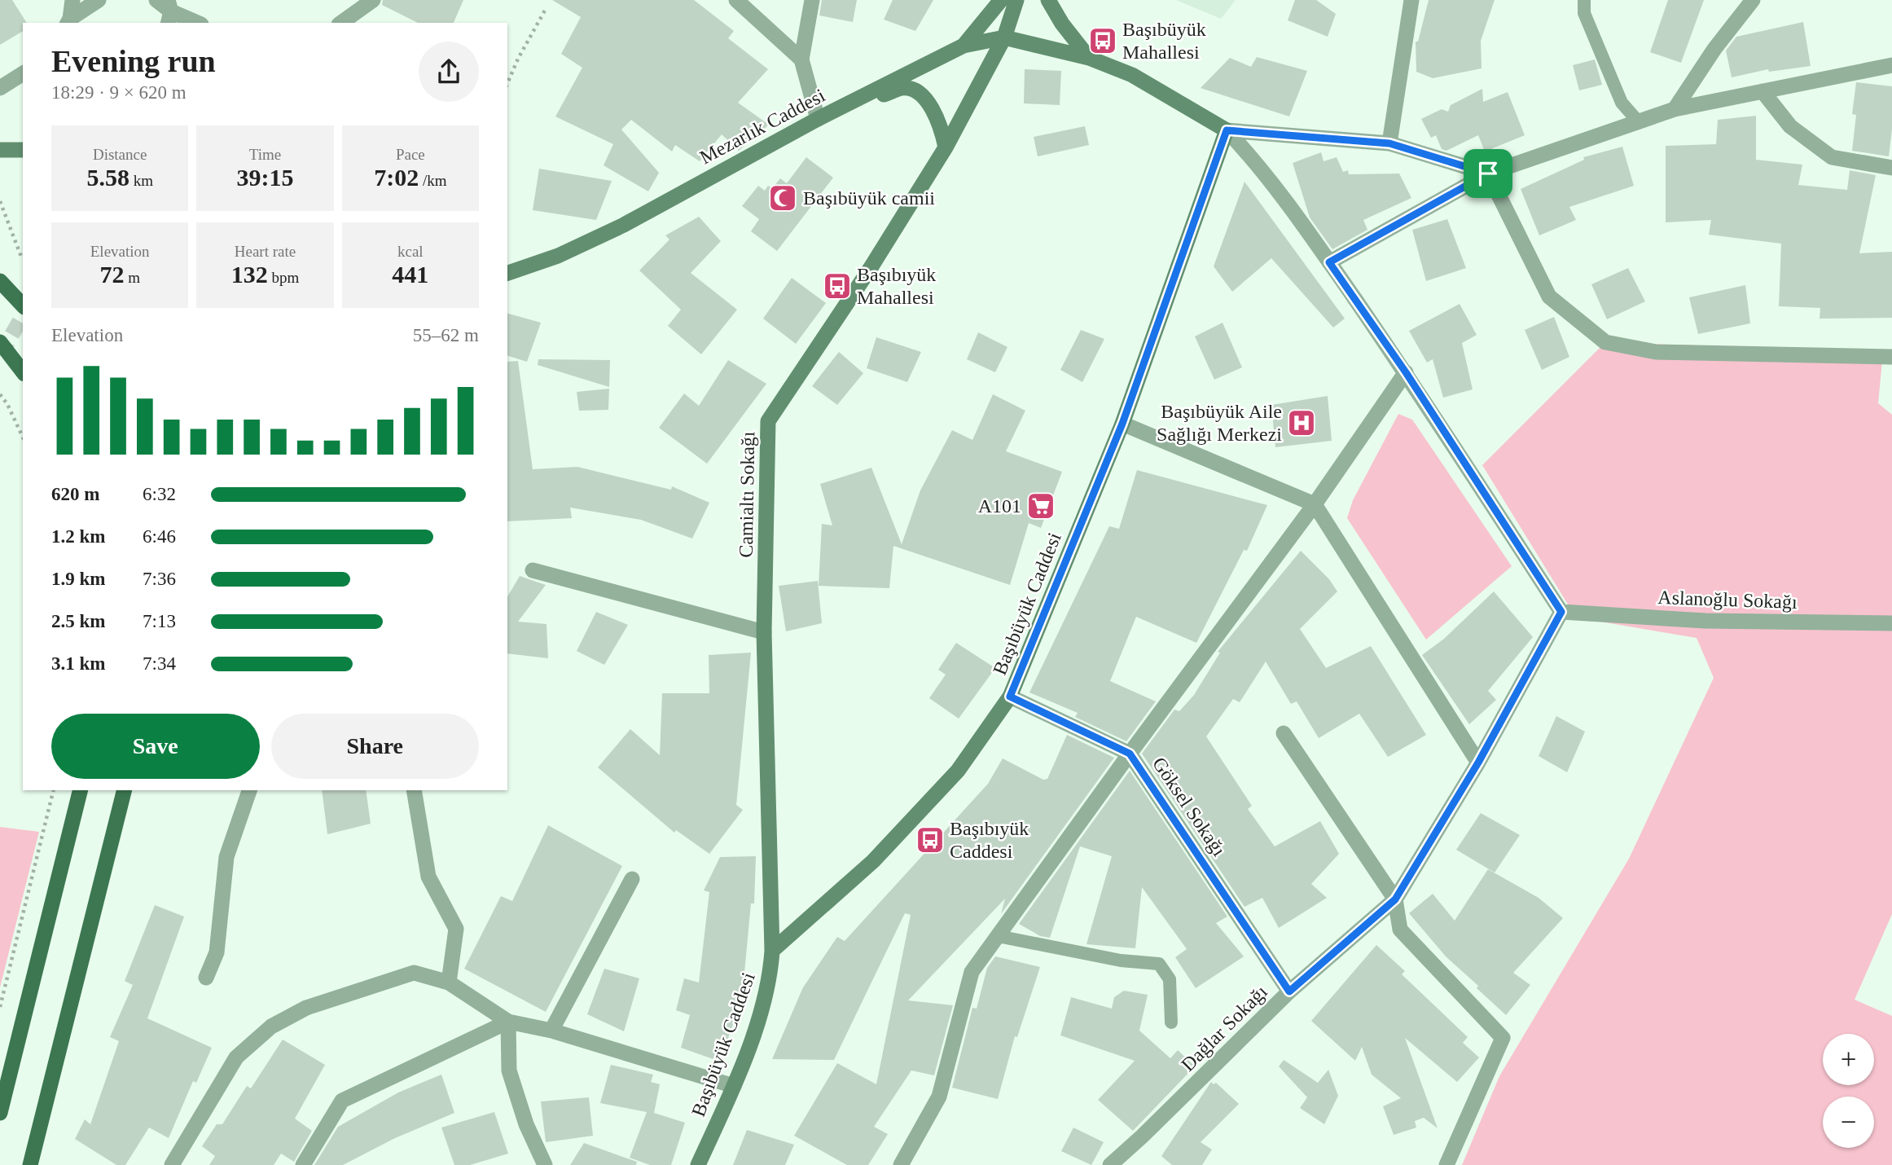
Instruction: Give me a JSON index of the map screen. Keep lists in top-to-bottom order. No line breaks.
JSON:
{"streets":{"main road":["Mezarlık Caddesi","Camialtı Sokağı","Başıbüyük Caddesi"],"street":["Aslanoğlu Sokağı","Göksel Sokağı","Dağlar Sokağı"]},"crossings":[["Mezarlık Caddesi","Camialtı Sokağı"],["Camialtı Sokağı","Başıbüyük Caddesi"],["Aslanoğlu Sokağı","Dağlar Sokağı"],["Başıbüyük Caddesi","Göksel Sokağı"],["Göksel Sokağı","Dağlar Sokağı"]],"places":{"bus stop":["Başıbüyük Mahallesi","Başıbıyük Mahallesi","Başıbıyük Caddesi"],"mosque":["Başıbüyük camii"],"hospital":["Başıbüyük Aile Sağlığı Merkezi"],"supermarket":["A101"]},"page":{"heading":["Evening run","18:29 · 9 × 620 m"],"stats":[["Distance","5.58 km"],["Time","39:15"],["Pace","7:02 /km"],["Elevation","72 m"],["Heart rate","132 bpm"],["kcal","441"]],"chart":["Elevation","55–62 m"],"list":[{"name":"620 m","note":"6:32"},{"name":"1.2 km","note":"6:46"},{"name":"1.9 km","note":"7:36"},{"name":"2.5 km","note":"7:13"},{"name":"3.1 km","note":"7:34"}],"buttons":["Save","Share"],"map_buttons":["+","−"]}}
